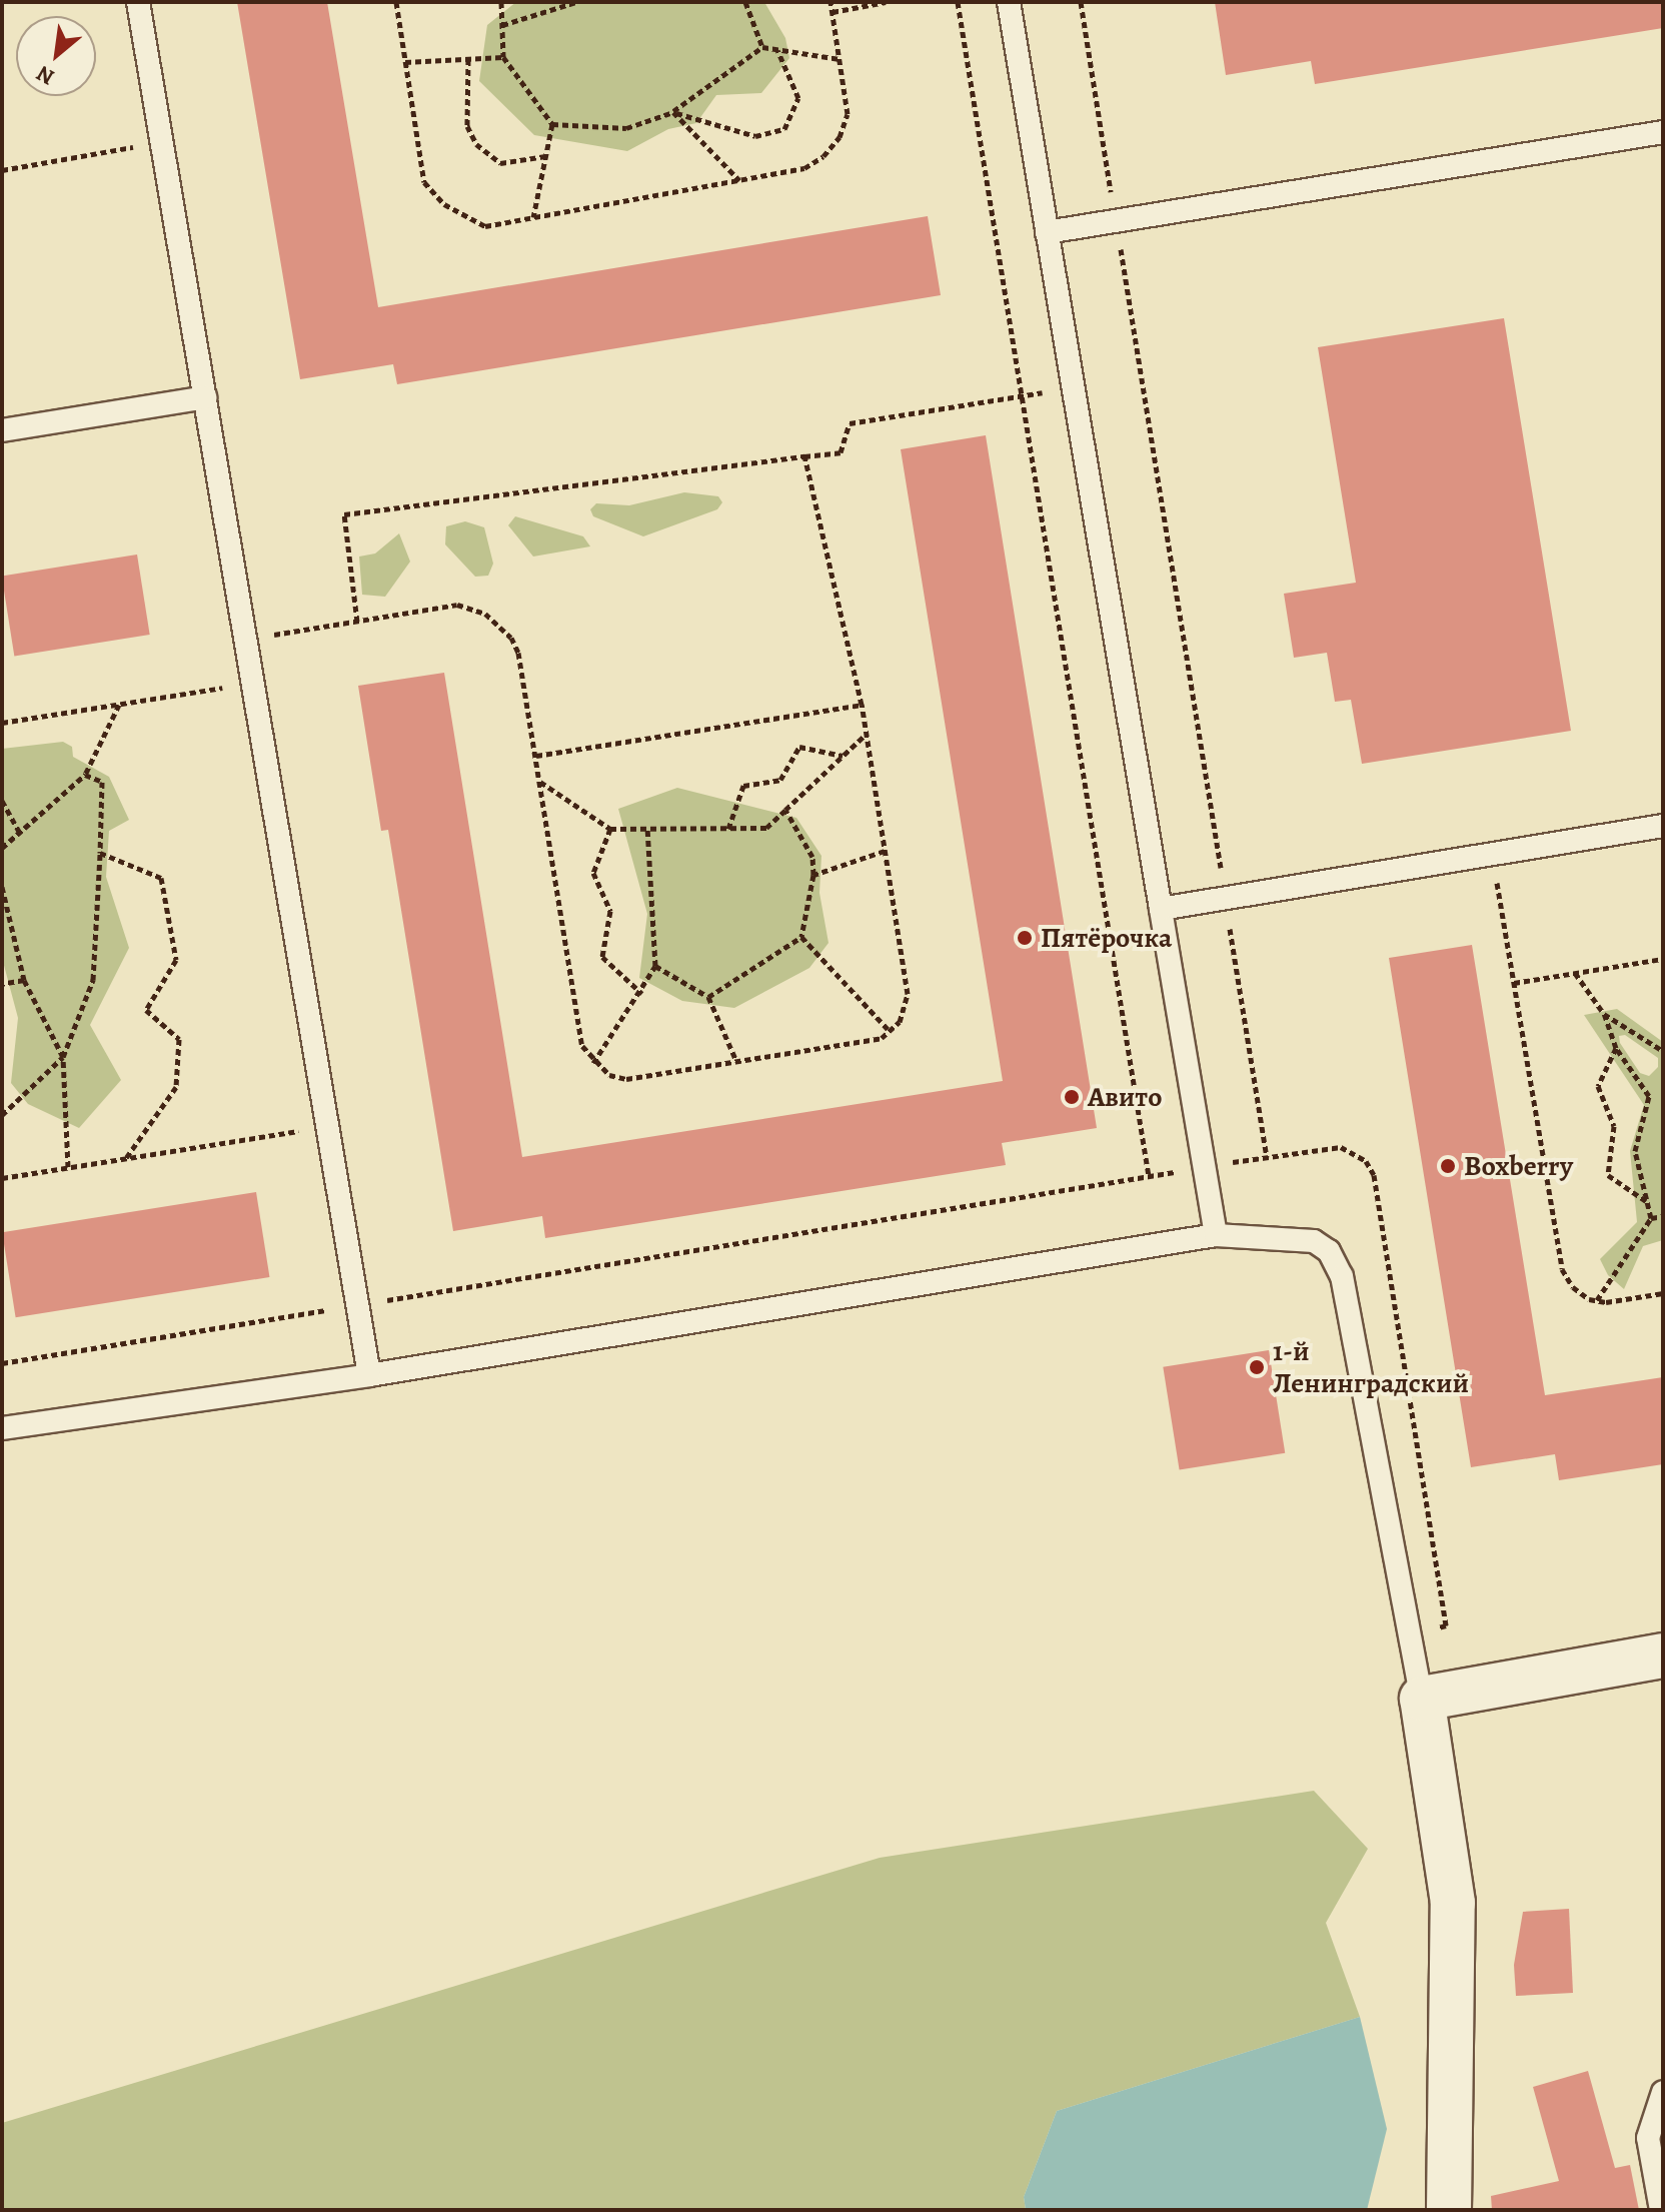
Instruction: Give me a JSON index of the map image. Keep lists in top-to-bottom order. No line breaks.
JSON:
{"places":["Пятёрочка","Авито","Boxberry","1-й Ленинградский"],"north":"bottom left"}
